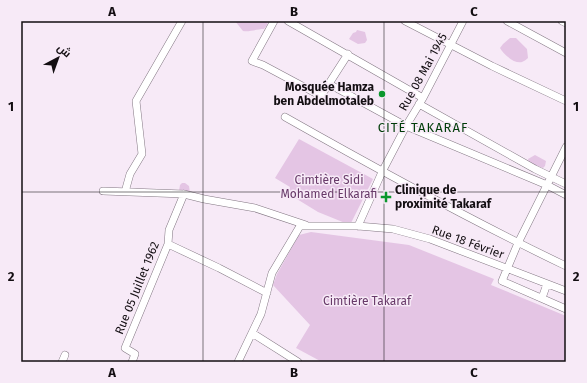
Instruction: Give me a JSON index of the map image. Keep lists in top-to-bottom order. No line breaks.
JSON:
{"streets":{"street":["Rue 08 Mai 1945","Rue 18 Février","Rue 05 Juillet 1962"]},"crossings":[["Rue 08 Mai 1945","Rue 18 Février"]],"districts":["CITÉ TAKARAF"],"parks":["Cimtière Sidi Mohamed Elkarafi","Cimtière Takaraf"],"places":{"other":["Mosquée Hamza ben Abdelmotaleb"],"health":["Clinique de proximité Takaraf"]},"north":"top right","grid":{"columns":["A","B","C"],"rows":["1","2"]}}
